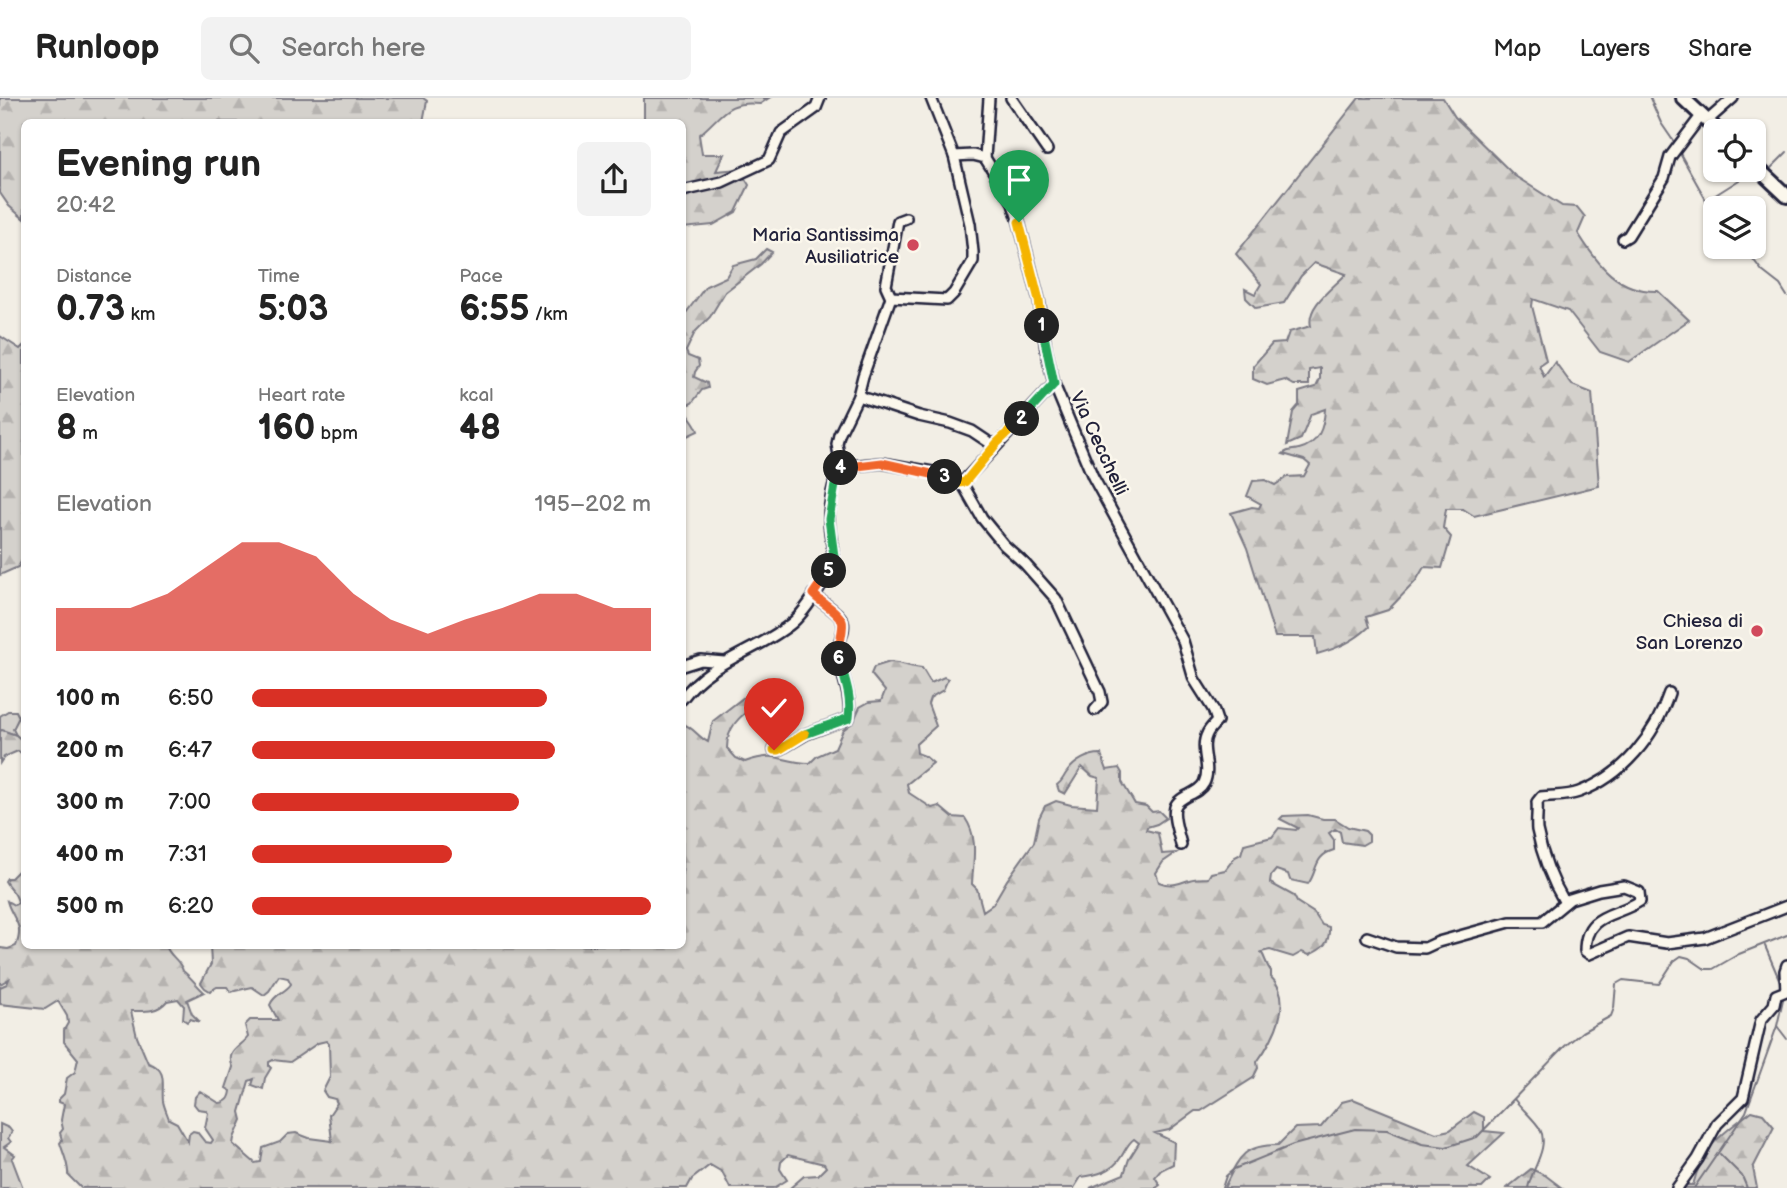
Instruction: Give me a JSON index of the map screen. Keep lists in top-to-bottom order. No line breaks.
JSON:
{"streets":{"street":["Via Cecchelli"]},"places":["Maria Santissima Ausiliatrice","Chiesa di San Lorenzo"],"page":{"header":"Runloop","search":"Search here","nav":["Map","Layers","Share"],"heading":["Evening run","20:42"],"stats":[["Distance","0.73 km"],["Time","5:03"],["Pace","6:55 /km"],["Elevation","8 m"],["Heart rate","160 bpm"],["kcal","48"]],"pins":["1","2","4","3","5","6"],"chart":["Elevation","195–202 m"],"list":[{"name":"100 m","note":"6:50"},{"name":"200 m","note":"6:47"},{"name":"300 m","note":"7:00"},{"name":"400 m","note":"7:31"},{"name":"500 m","note":"6:20"}]}}
